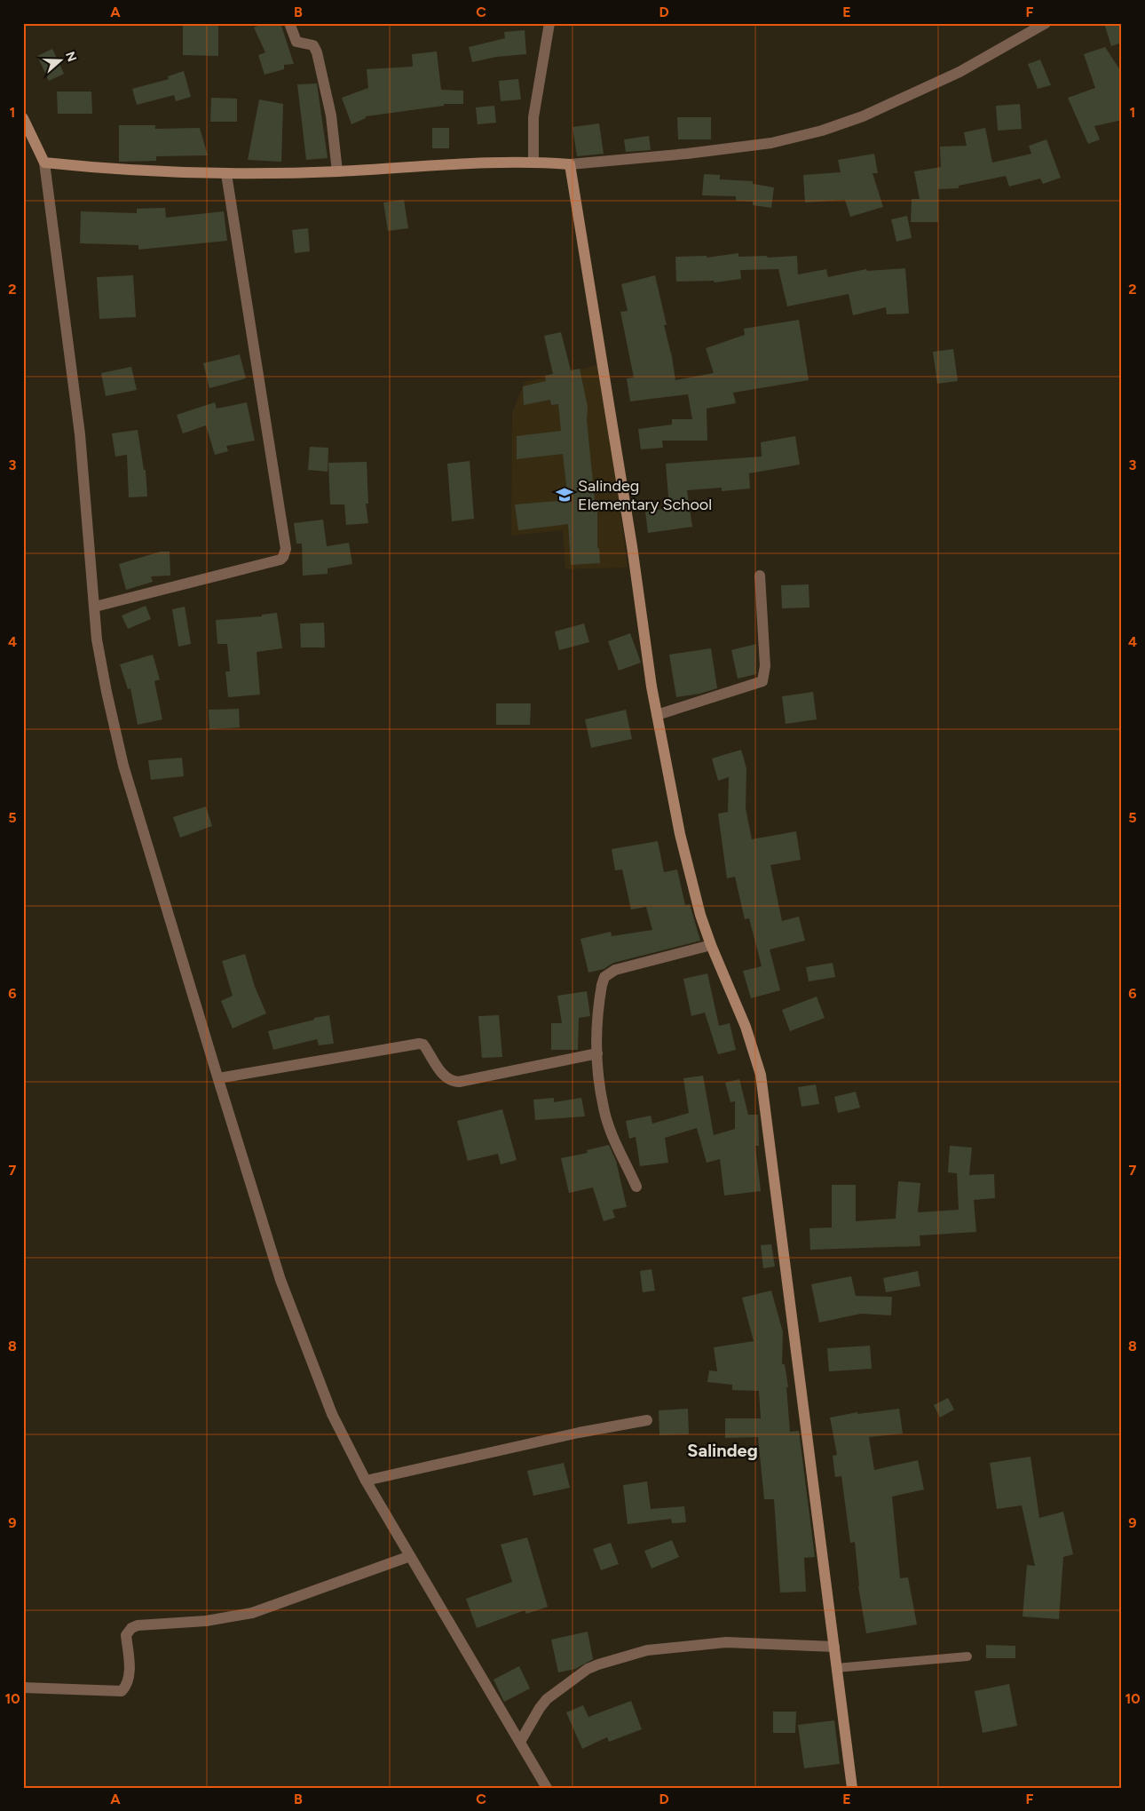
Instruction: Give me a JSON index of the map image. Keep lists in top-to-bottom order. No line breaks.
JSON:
{"districts":["Salindeg"],"places":{"school or university":["Salindeg Elementary School"]},"north":"right","grid":{"columns":["A","B","C","D","E","F"],"rows":["1","2","3","4","5","6","7","8","9","10"]}}
